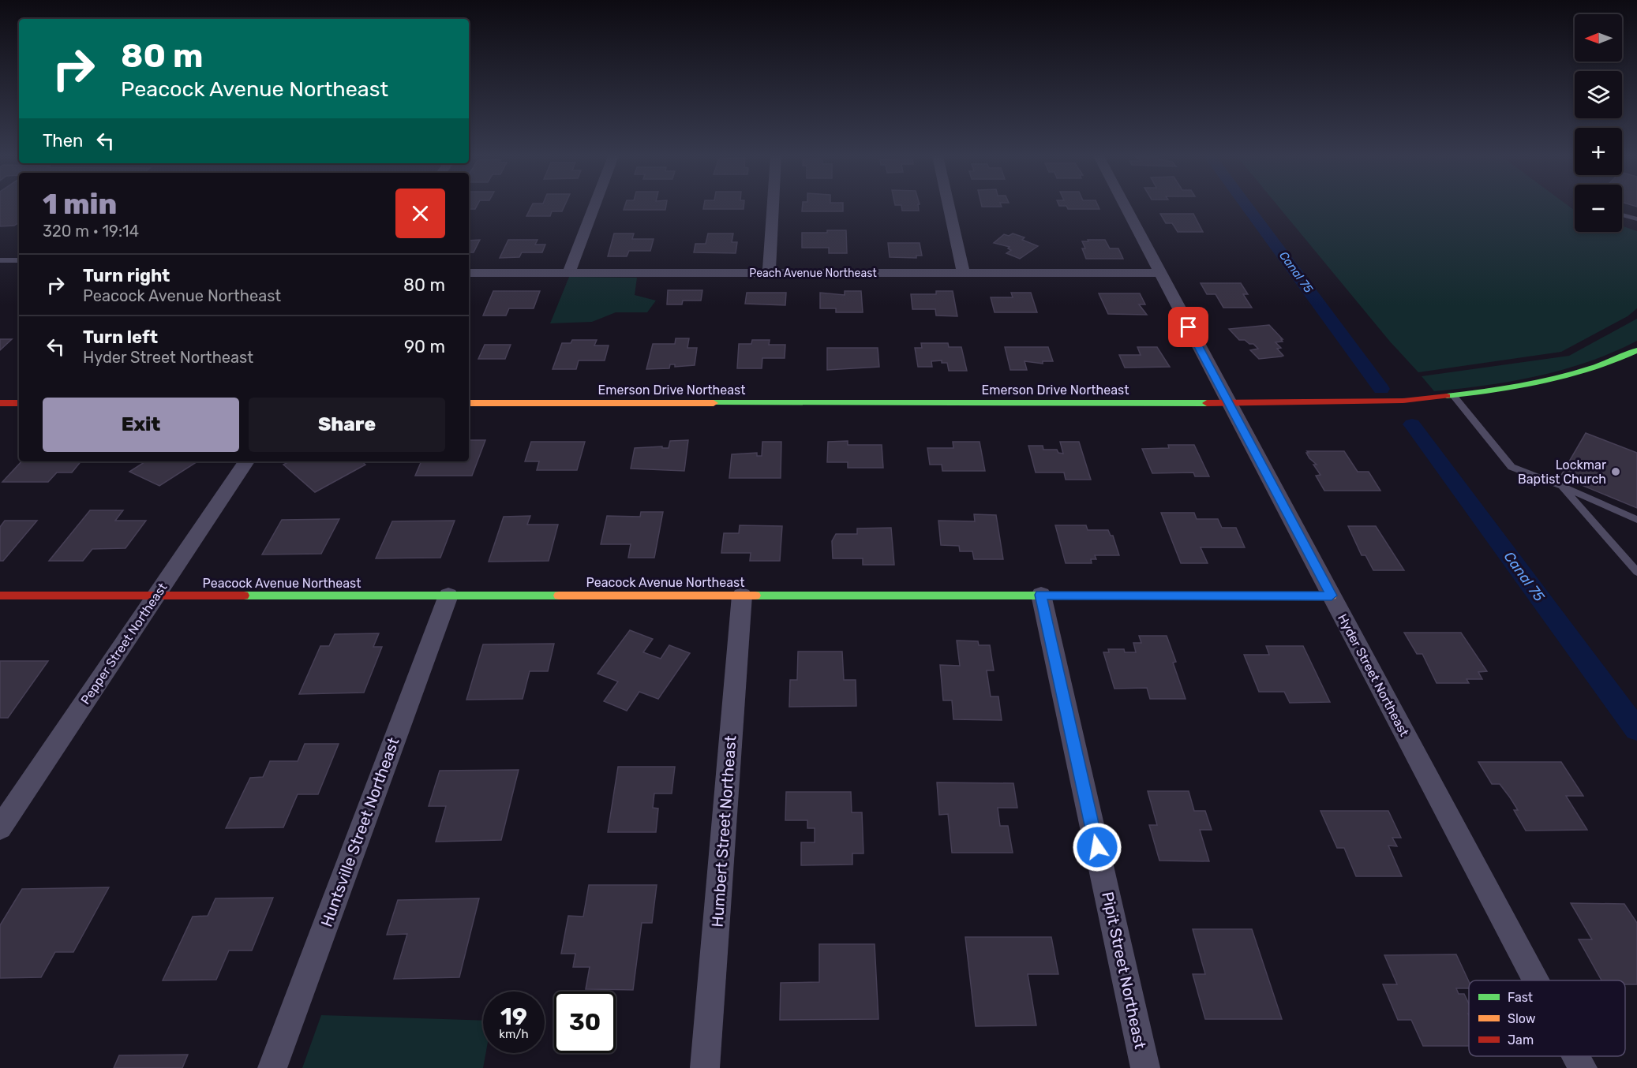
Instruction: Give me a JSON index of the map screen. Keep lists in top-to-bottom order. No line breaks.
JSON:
{"streets":{"street":["Peach Avenue Northeast","Emerson Drive Northeast","Peacock Avenue Northeast","Pepper Street Northeast","Hyder Street Northeast","Humbert Street Northeast","Huntsville Street Northeast","Pipit Street Northeast"]},"crossings":[["Peach Avenue Northeast","Hyder Street Northeast"],["Emerson Drive Northeast","Hyder Street Northeast"],["Peacock Avenue Northeast","Pepper Street Northeast"],["Peacock Avenue Northeast","Hyder Street Northeast"],["Peacock Avenue Northeast","Humbert Street Northeast"],["Peacock Avenue Northeast","Huntsville Street Northeast"],["Peacock Avenue Northeast","Pipit Street Northeast"]],"water":["Canal 75"],"places":["Lockmar Baptist Church"],"legend":["Fast","Slow","Jam"],"north":"left","page":{"map_buttons":["+","−"],"turn":["80 m","Peacock Avenue Northeast"],"then":"Then","heading":["1 min","320 m · 19:14"],"list":[{"name":"Turn right","note":"Peacock Avenue Northeast","value":"80 m"},{"name":"Turn left","note":"Hyder Street Northeast","value":"90 m"}],"buttons":["Exit","Share"],"speed":"19 km/h","limit":"30"}}
